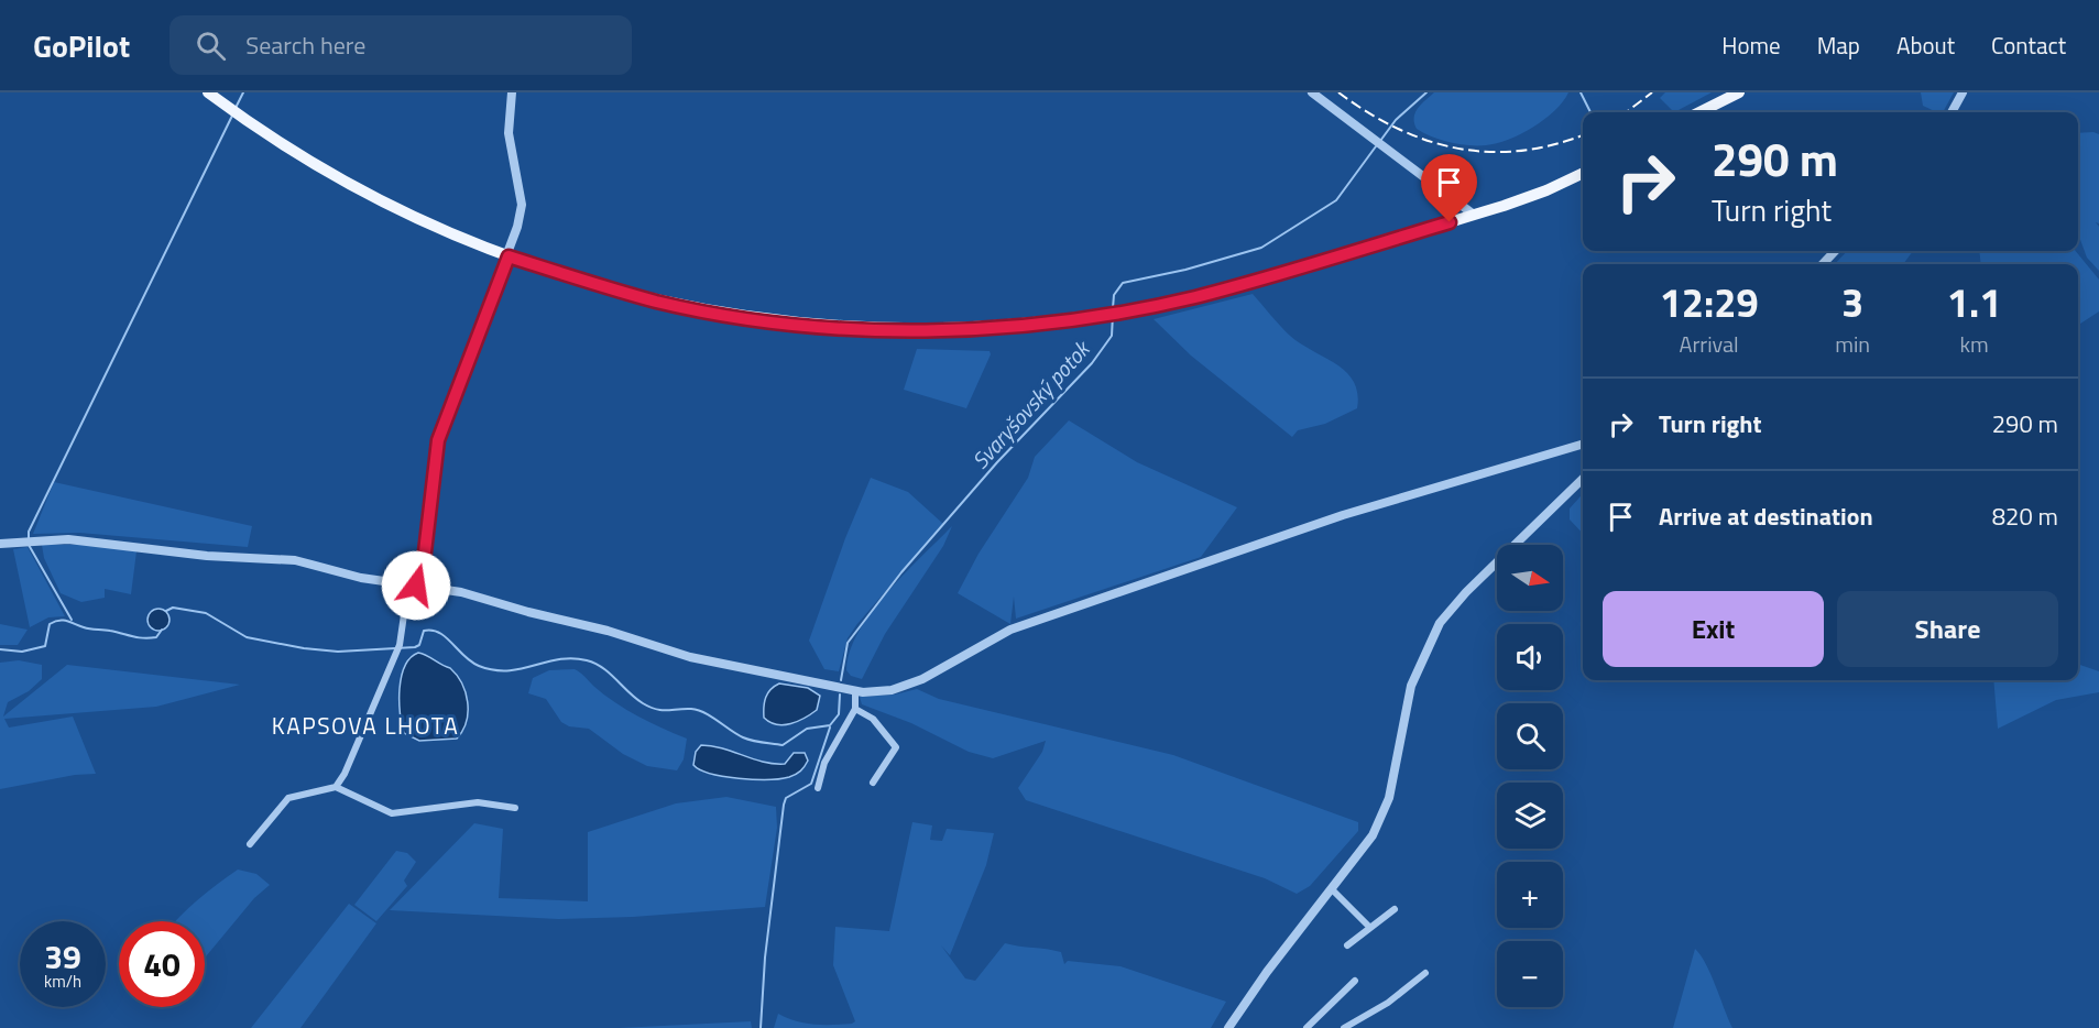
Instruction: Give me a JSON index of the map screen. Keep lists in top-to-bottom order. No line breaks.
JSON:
{"districts":["KAPSOVA LHOTA"],"water":["Svaryšovský potok"],"north":"right","page":{"header":"GoPilot","search":"Search here","nav":["Home","Map","About","Contact"],"turn":["290 m","Turn right"],"eta":["12:29","Arrival","3","min","1.1","km"],"list":[{"name":"Turn right","value":"290 m"},{"name":"Arrive at destination","value":"820 m"}],"map_buttons":["+","−"],"buttons":["Exit","Share"],"speed":"39 km/h","limit":"40"}}
